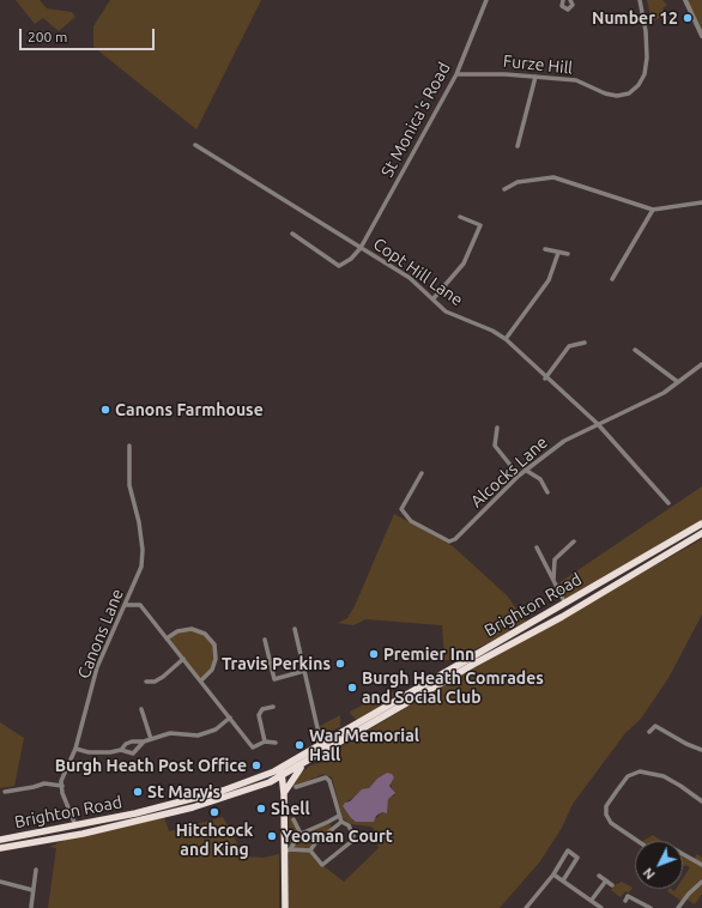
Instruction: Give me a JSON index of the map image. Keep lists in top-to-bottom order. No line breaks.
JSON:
{"streets":{"highway":["Brighton Road"],"street":["Furze Hill","St Monica's Road","Copt Hill Lane","Alcocks Lane","Canons Lane"]},"crossings":[["Furze Hill","St Monica's Road"],["St Monica's Road","Copt Hill Lane"],["Copt Hill Lane","Alcocks Lane"]],"places":["Number 12","Canons Farmhouse","Premier Inn","Travis Perkins","Burgh Heath Comrades and Social Club","War Memorial Hall","Burgh Heath Post Office","St Mary's","Shell","Hitchcock and King","Yeoman Court"],"scale_bar":"200 m","north":"bottom left"}
